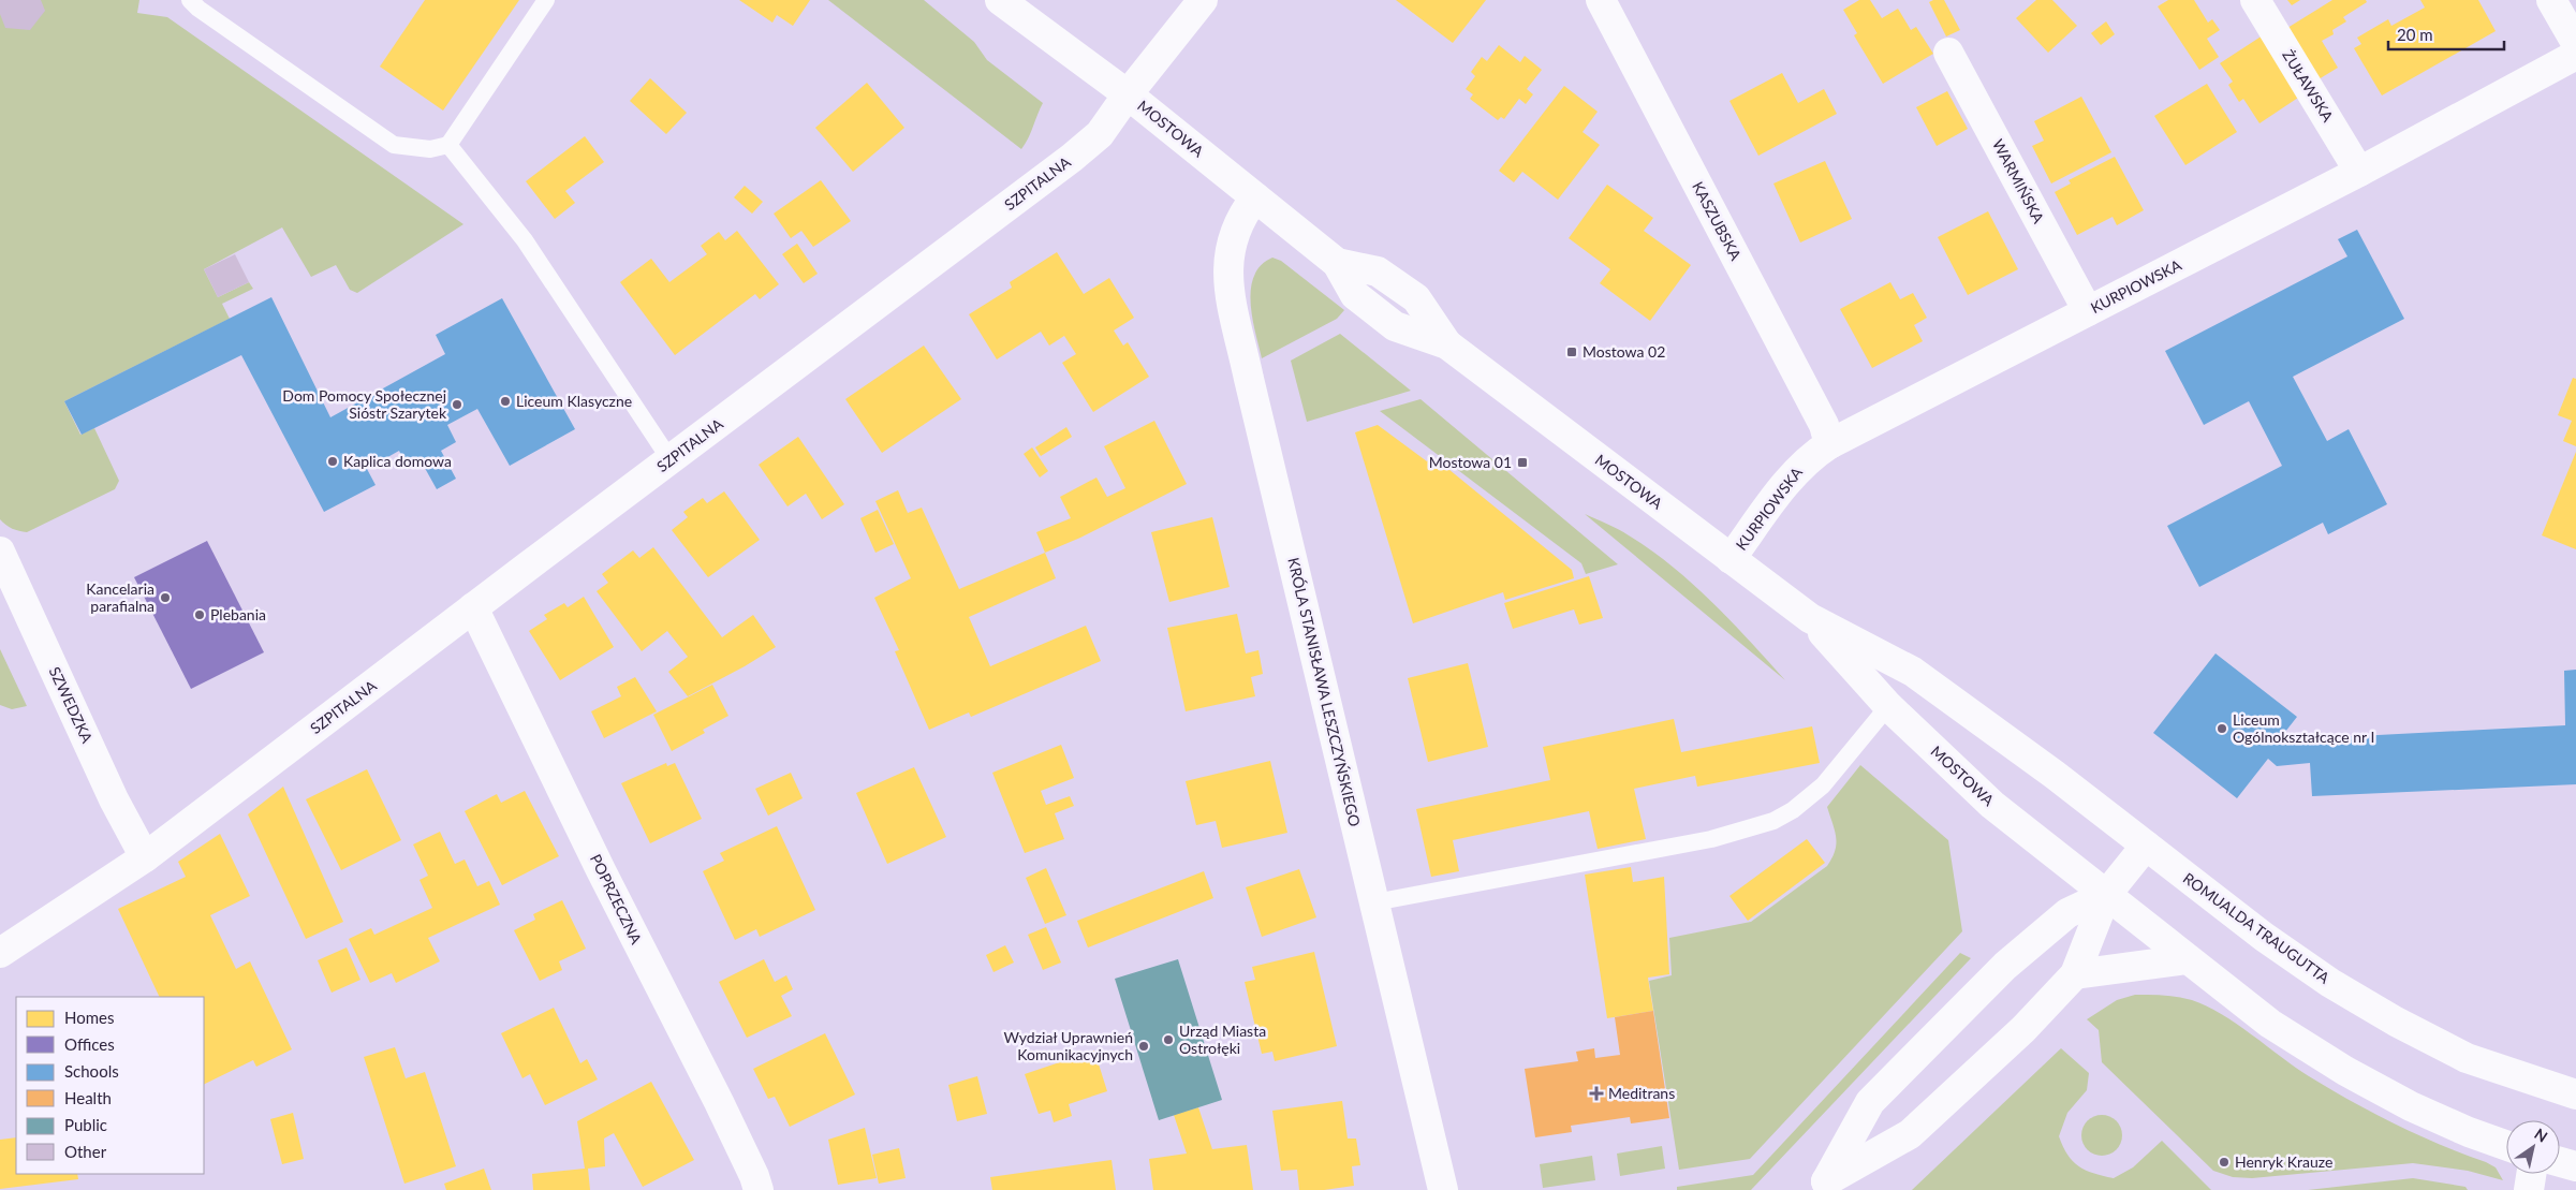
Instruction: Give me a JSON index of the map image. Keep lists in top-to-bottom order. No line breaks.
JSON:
{"streets":{"street":["ŻUŁAWSKA","MOSTOWA","WARMIŃSKA","SZPITALNA","KASZUBSKA","KURPIOWSKA","KRÓLA STANISŁAWA LESZCZYŃSKIEGO","SZWEDZKA","POPRZECZNA","ROMUALDA TRAUGUTTA"]},"crossings":[["ŻUŁAWSKA","KURPIOWSKA"],["MOSTOWA","SZPITALNA"],["MOSTOWA","KURPIOWSKA"],["MOSTOWA","KRÓLA STANISŁAWA LESZCZYŃSKIEGO"],["MOSTOWA","ROMUALDA TRAUGUTTA"],["WARMIŃSKA","KURPIOWSKA"],["SZPITALNA","SZWEDZKA"],["SZPITALNA","POPRZECZNA"],["KASZUBSKA","KURPIOWSKA"]],"places":{"transit":["Mostowa 02","Mostowa 01"],"other":["Liceum Klasyczne","Dom Pomocy Społecznej Sióstr Szarytek","Kaplica domowa","Kancelaria parafialna","Plebania","Liceum Ogólnokształcące nr I","Urząd Miasta Ostrołęki","Wydział Uprawnień Komunikacyjnych","Henryk Krauze"],"health":["Meditrans"]},"legend":["Homes","Offices","Schools","Health","Public","Other"],"scale_bar":"20 m","north":"top right"}
